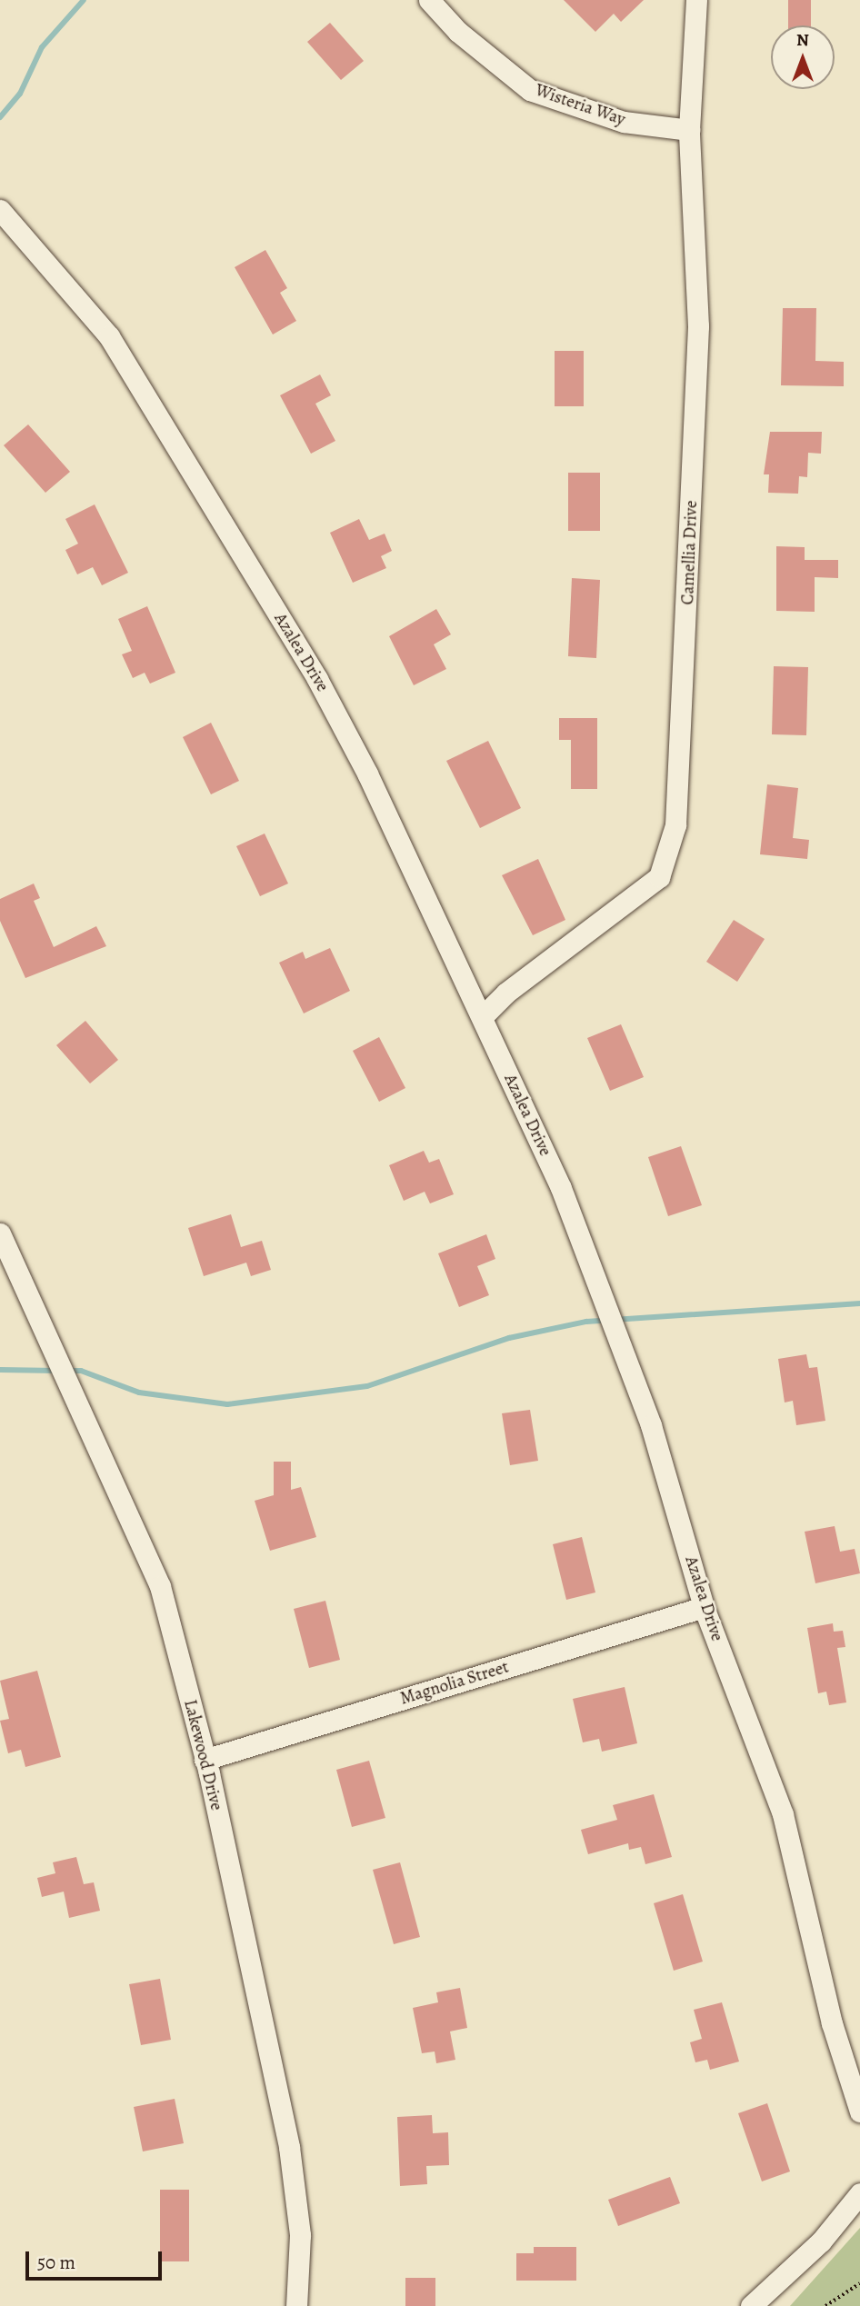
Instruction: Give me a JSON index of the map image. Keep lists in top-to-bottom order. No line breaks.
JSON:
{"streets":{"street":["Wisteria Way","Camellia Drive","Azalea Drive","Magnolia Street","Lakewood Drive"]},"crossings":[["Wisteria Way","Camellia Drive"],["Camellia Drive","Azalea Drive"],["Azalea Drive","Magnolia Street"],["Magnolia Street","Lakewood Drive"]],"scale_bar":"50 m","north":"top"}
